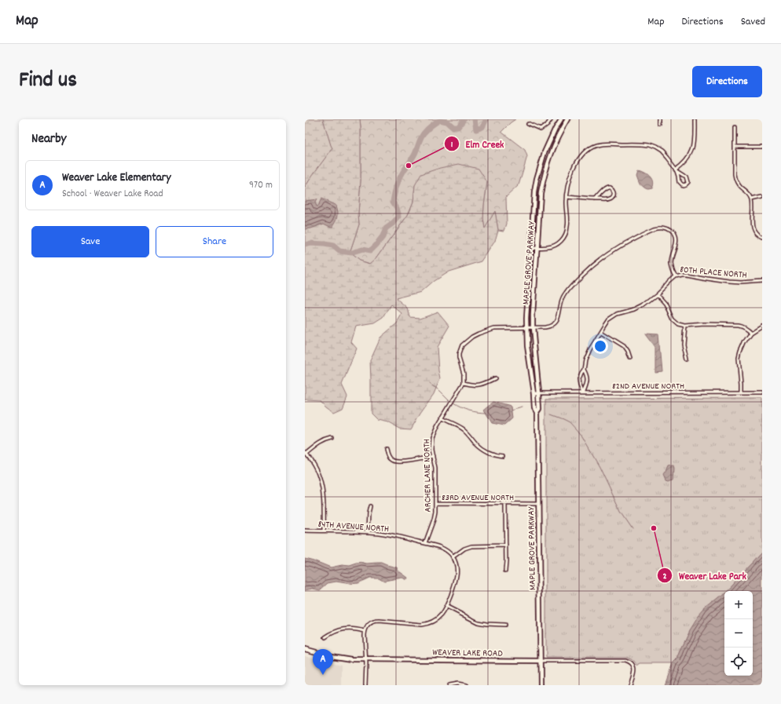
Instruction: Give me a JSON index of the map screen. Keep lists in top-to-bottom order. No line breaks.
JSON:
{"streets":{"main road":["MAPLE GROVE PARKWAY","WEAVER LAKE ROAD"],"street":["80TH PLACE NORTH","82ND AVENUE NORTH","ARCHER LANE NORTH","83RD AVENUE NORTH","84TH AVENUE NORTH"]},"crossings":[["MAPLE GROVE PARKWAY","80TH PLACE NORTH"],["MAPLE GROVE PARKWAY","82ND AVENUE NORTH"],["MAPLE GROVE PARKWAY","83RD AVENUE NORTH"],["MAPLE GROVE PARKWAY","WEAVER LAKE ROAD"],["80TH PLACE NORTH","ARCHER LANE NORTH"],["ARCHER LANE NORTH","83RD AVENUE NORTH"],["ARCHER LANE NORTH","84TH AVENUE NORTH"]],"places":["Elm Creek","Weaver Lake Park"],"page":{"header":"Map","nav":["Map","Directions","Saved"],"title":"Find us","buttons":["Directions",["Save","Share"]],"heading":"Nearby","list":[{"mark":"A","name":"Weaver Lake Elementary","note":"School · Weaver Lake Road","value":"970 m"}],"map_buttons":["+","−"],"pins":"A"}}
